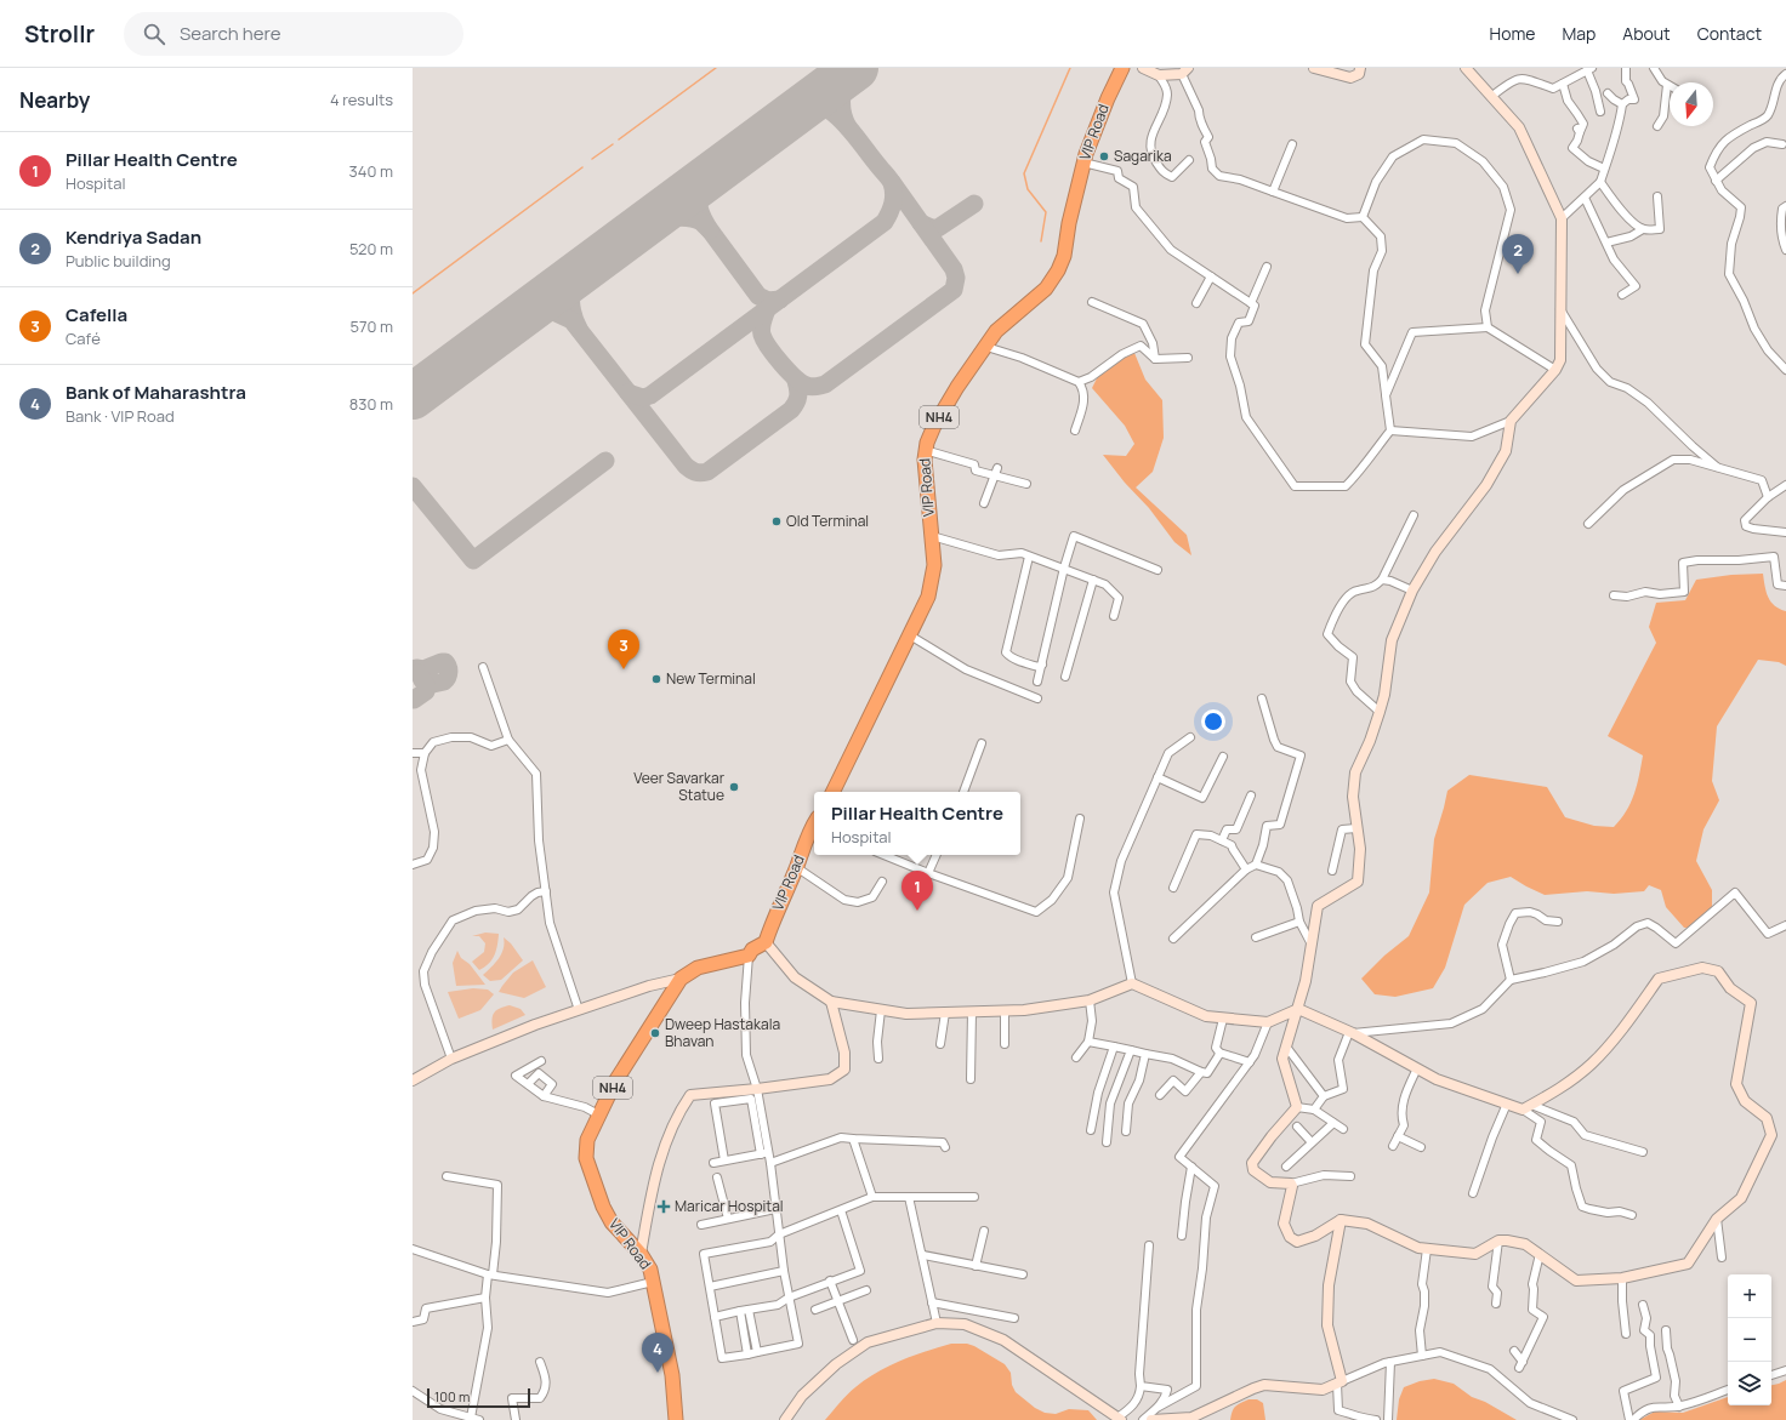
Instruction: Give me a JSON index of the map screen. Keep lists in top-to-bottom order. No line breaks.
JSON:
{"streets":{"highway":["VIP Road","NH4"]},"places":{"other":["Sagarika","Old Terminal","New Terminal","Veer Savarkar Statue","Dweep Hastakala Bhavan"],"health":["Maricar Hospital"]},"scale_bar":"100 m","north":"bottom","page":{"header":"Strollr","search":"Search here","nav":["Home","Map","About","Contact"],"heading":["Nearby","4 results"],"list":[{"mark":"1","name":"Pillar Health Centre","note":"Hospital","value":"340 m"},{"mark":"2","name":"Kendriya Sadan","note":"Public building","value":"520 m"},{"mark":"3","name":"Cafella","note":"Café","value":"570 m"},{"mark":"4","name":"Bank of Maharashtra","note":"Bank · VIP Road","value":"830 m"}],"pins":["2","3","1","4"],"popup":["Pillar Health Centre","Hospital"],"map_buttons":["+","−"],"scale":"100 m"}}
